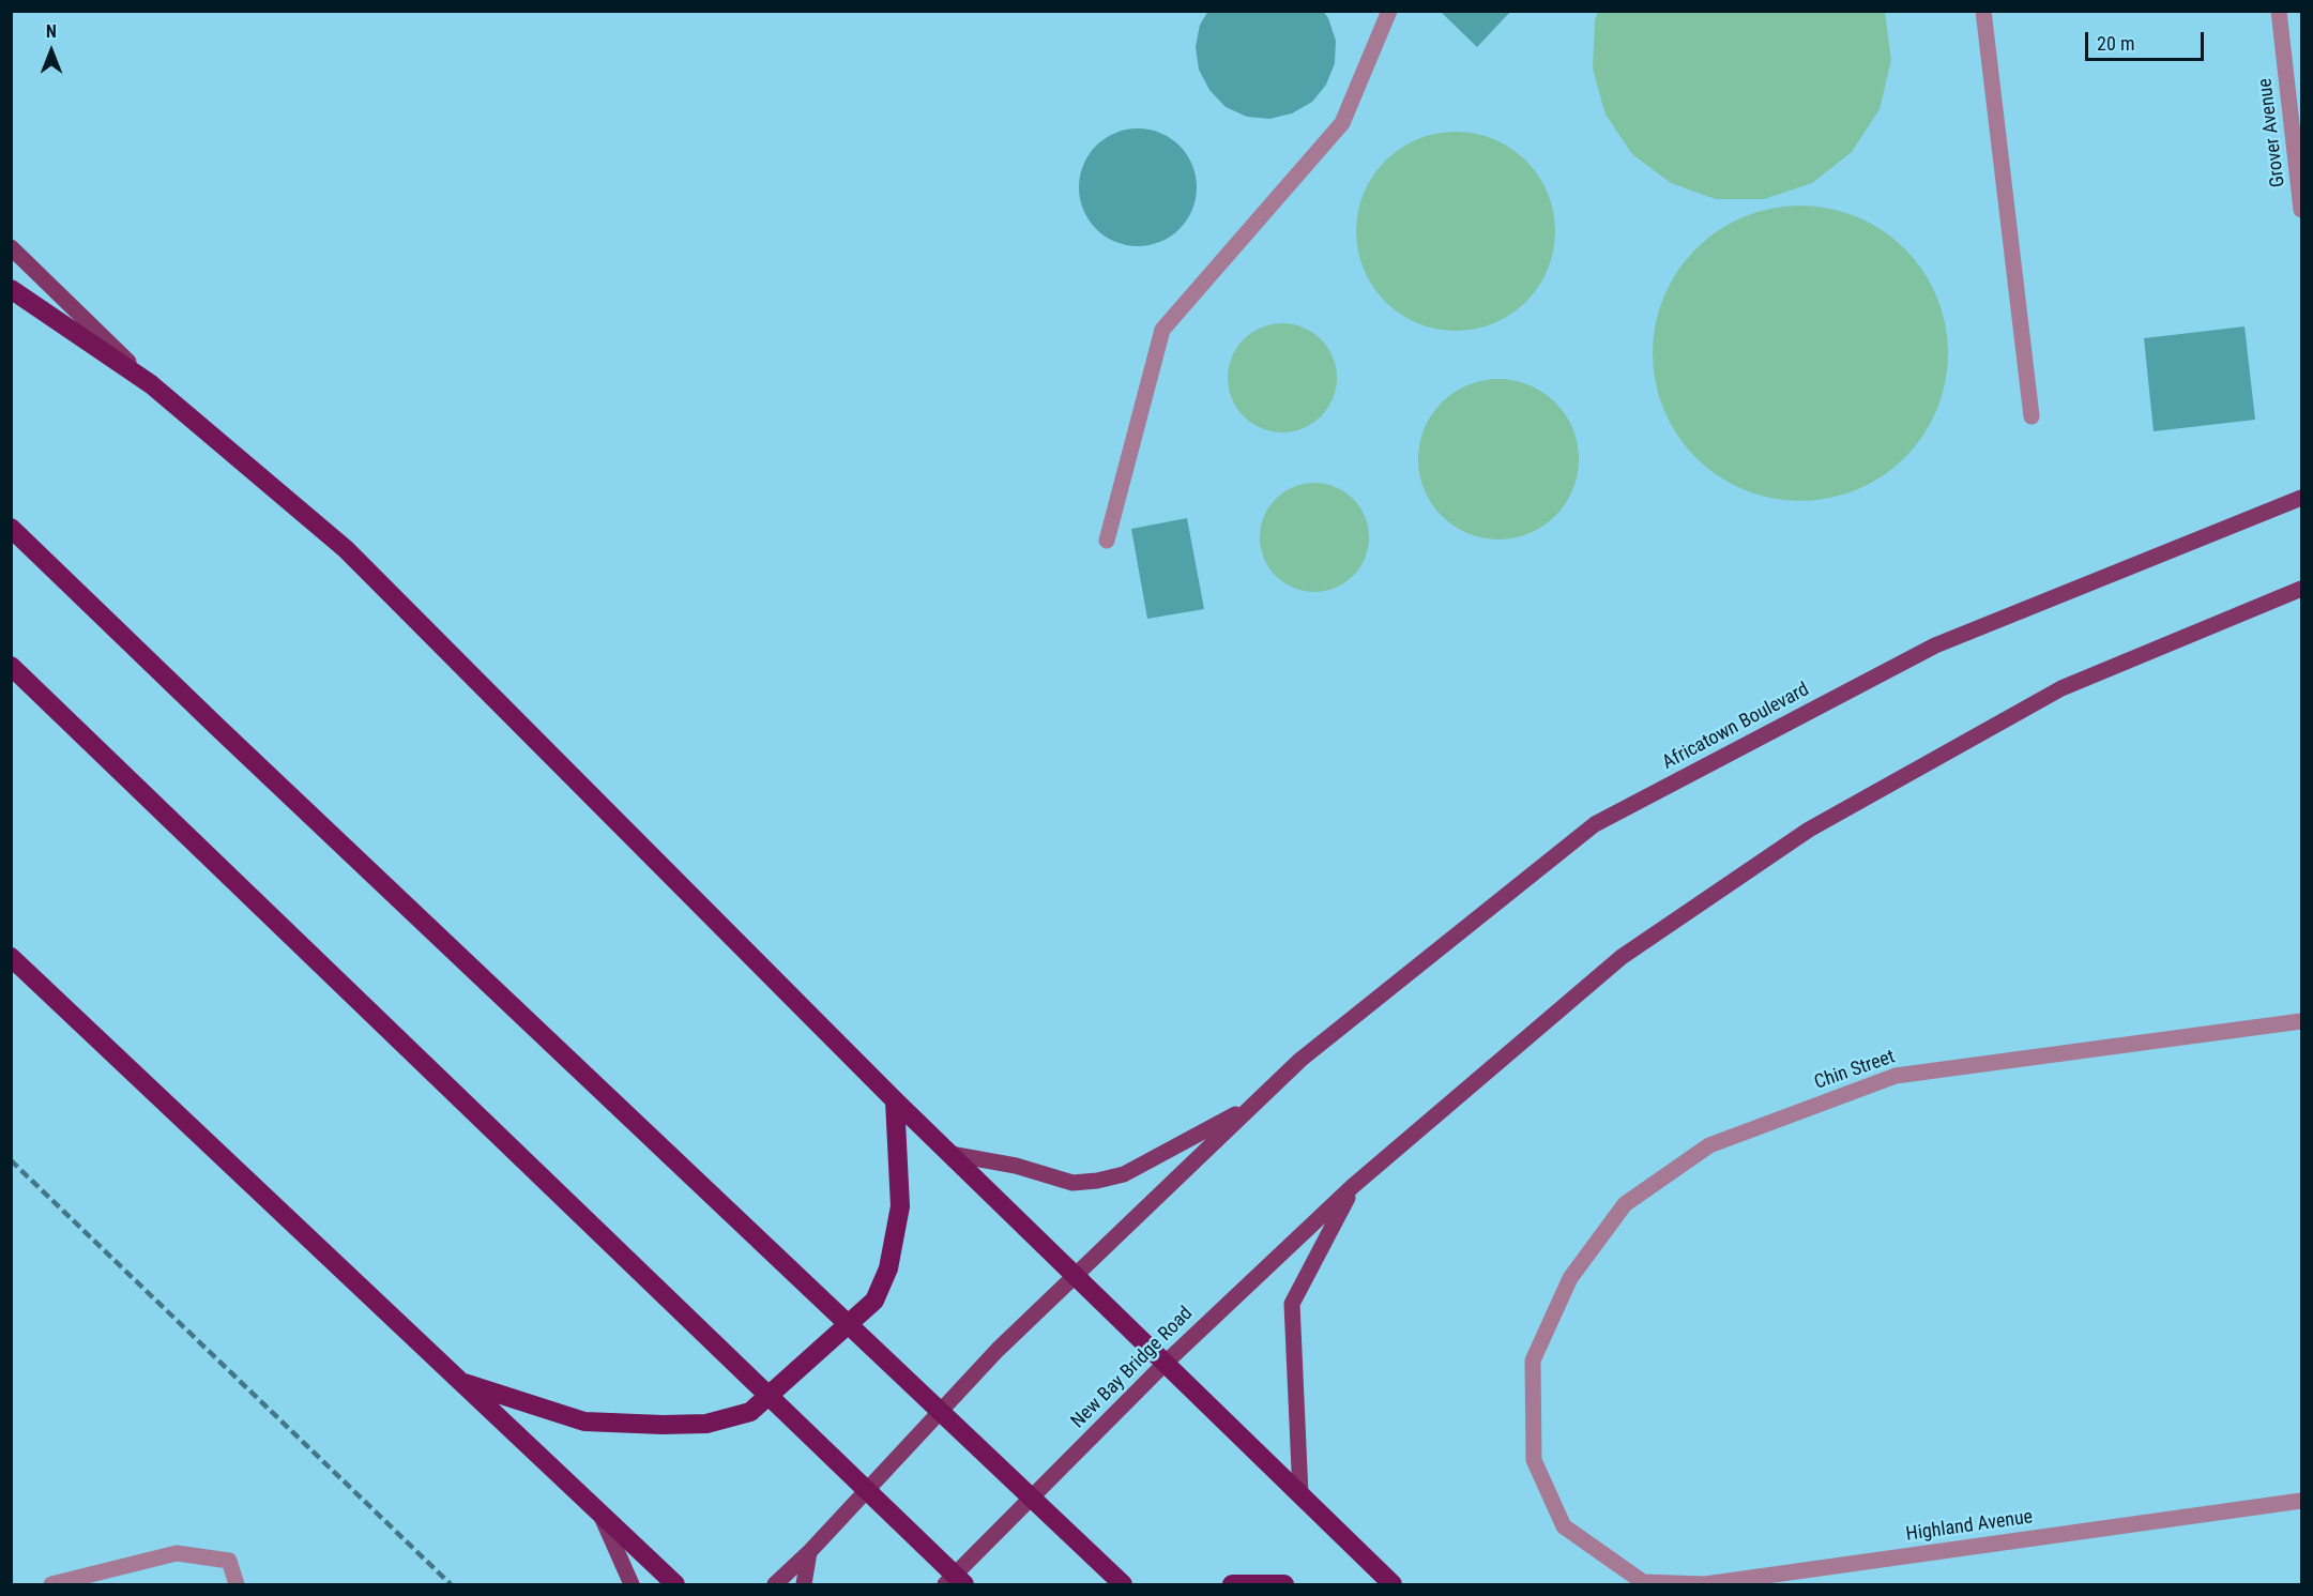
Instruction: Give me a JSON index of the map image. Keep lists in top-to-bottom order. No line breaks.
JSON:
{"streets":{"main road":["Africatown Boulevard","New Bay Bridge Road"],"street":["Grover Avenue","Chin Street","Highland Avenue"]},"crossings":[["Chin Street","Highland Avenue"]],"scale_bar":"20 m","north":"top"}
